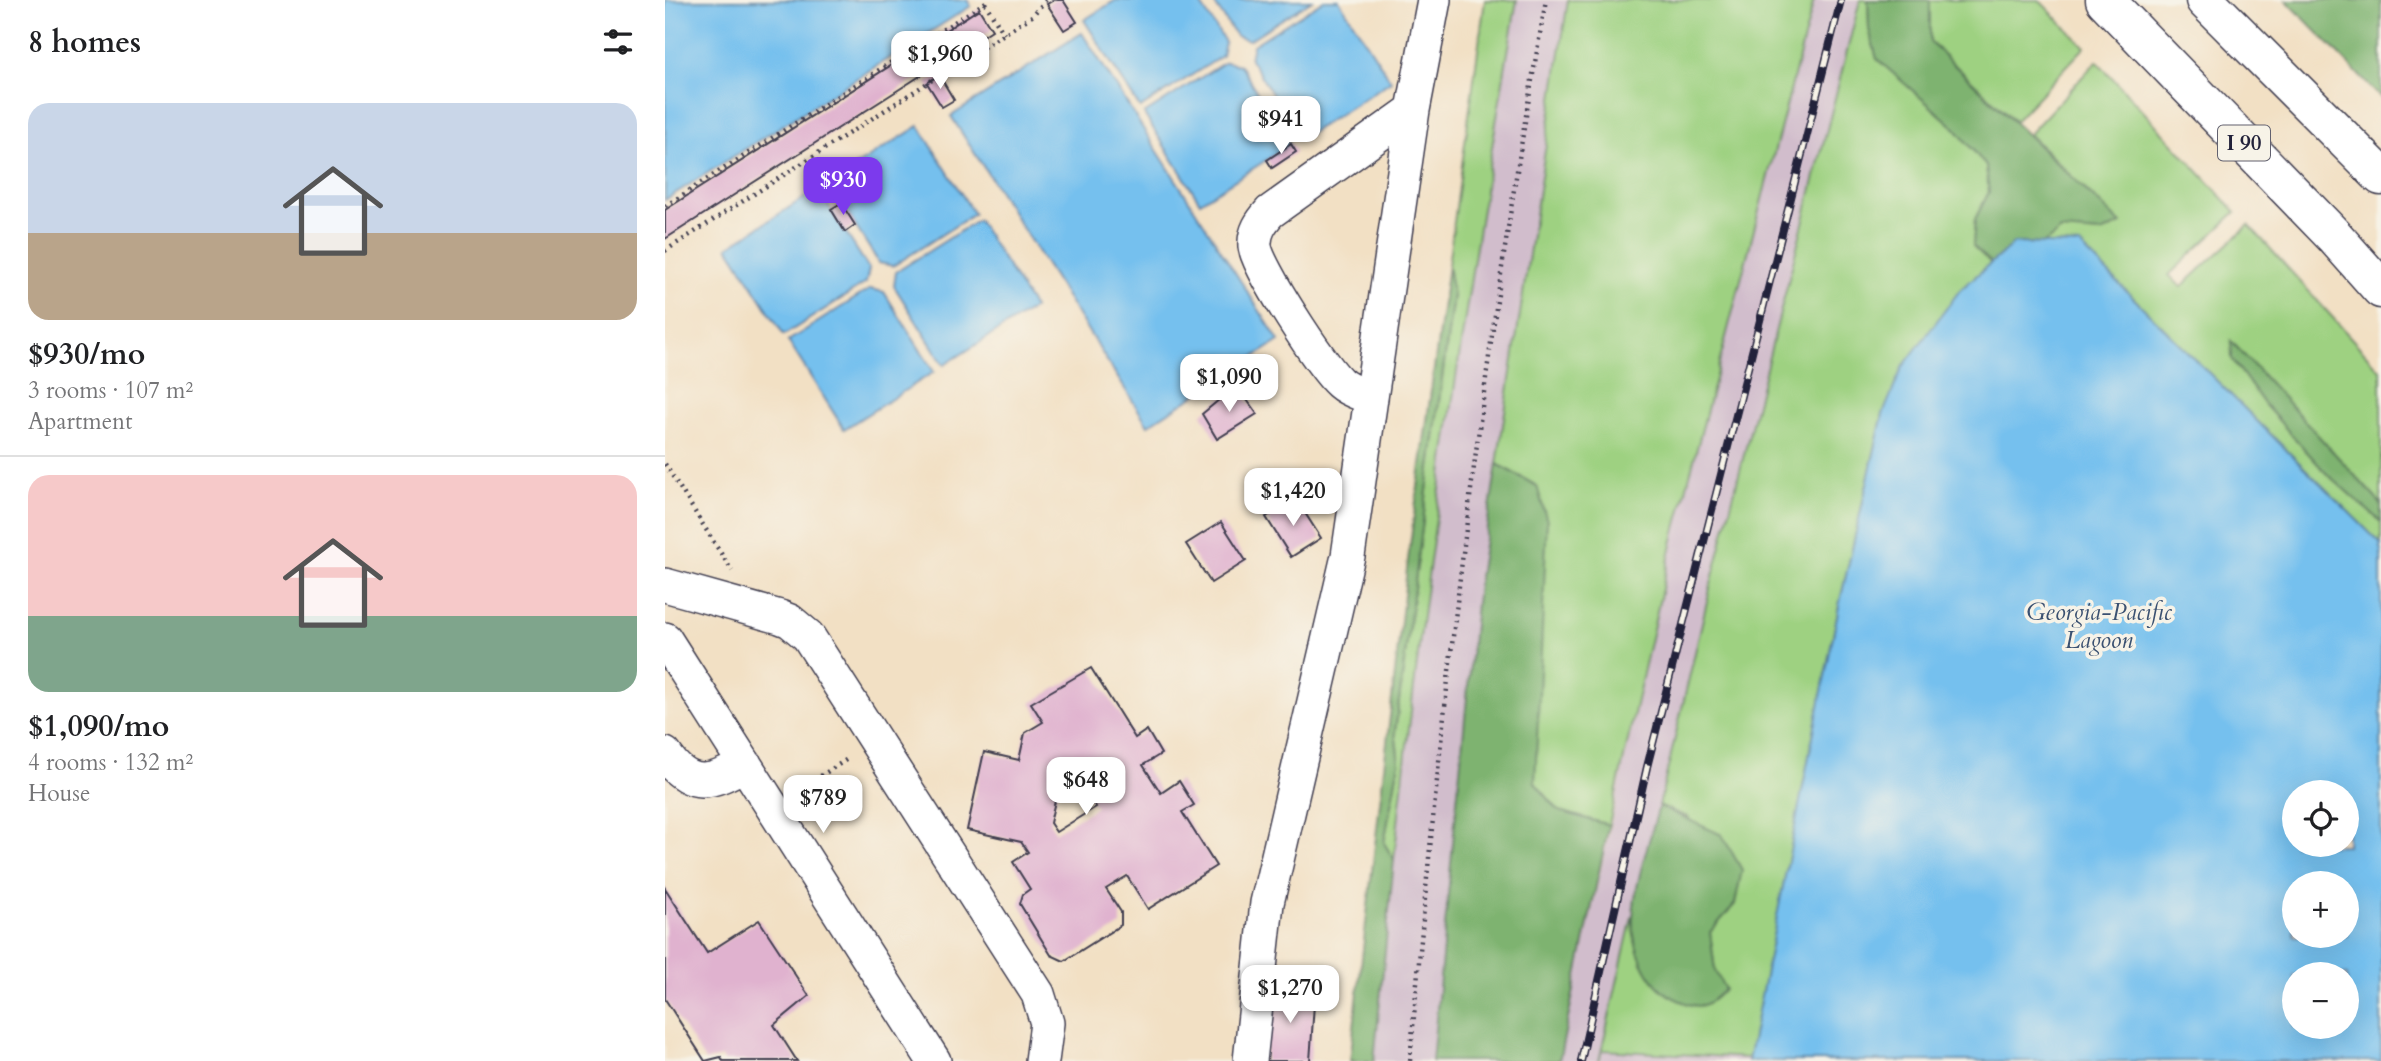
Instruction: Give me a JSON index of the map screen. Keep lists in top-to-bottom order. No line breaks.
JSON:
{"streets":{"highway":["I 90"]},"water":["Georgia-Pacific Lagoon"],"page":{"heading":"8 homes","price":["$1,960","$941","$930","$1,090","$1,420","$648","$789","$1,270"],"list":[{"name":"$930/mo","note":"3 rooms · 107 m² · Apartment"},{"name":"$1,090/mo","note":"4 rooms · 132 m² · House"}],"map_buttons":["+","−"]}}
